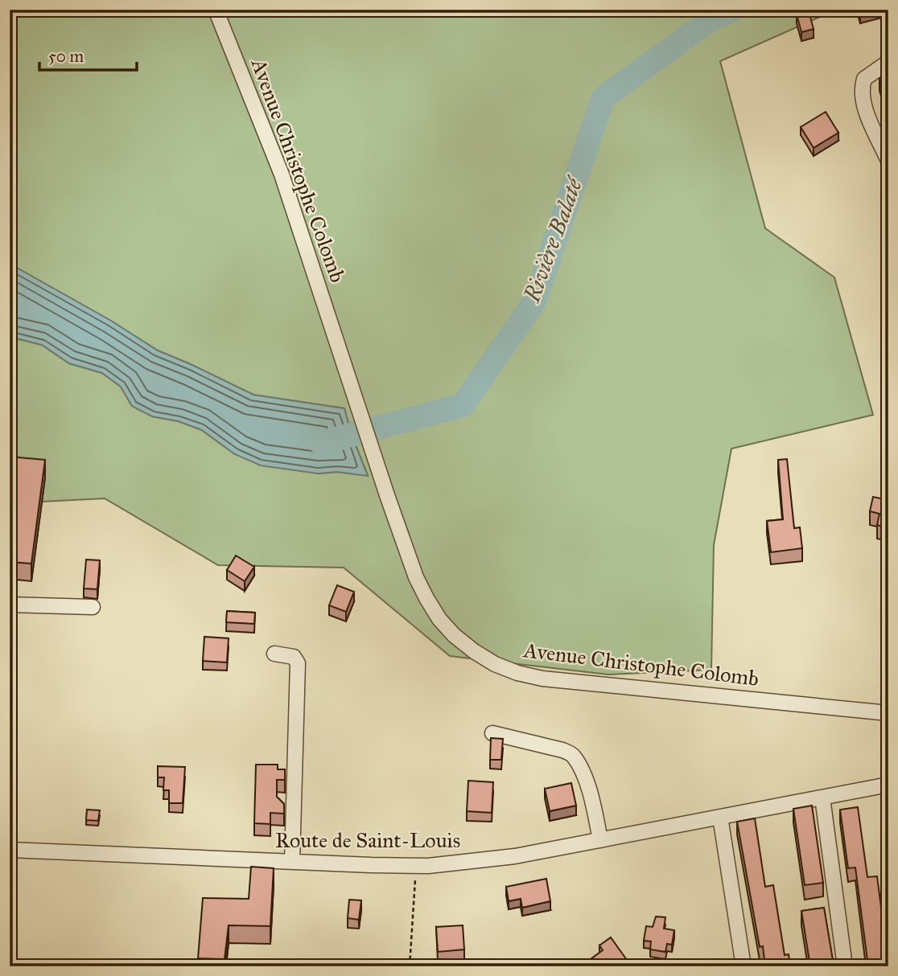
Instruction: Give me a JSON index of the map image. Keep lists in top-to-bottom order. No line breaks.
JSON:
{"streets":{"street":["Avenue Christophe Colomb","Route de Saint-Louis"]},"water":["Rivière Balaté"],"scale_bar":"50 m"}
